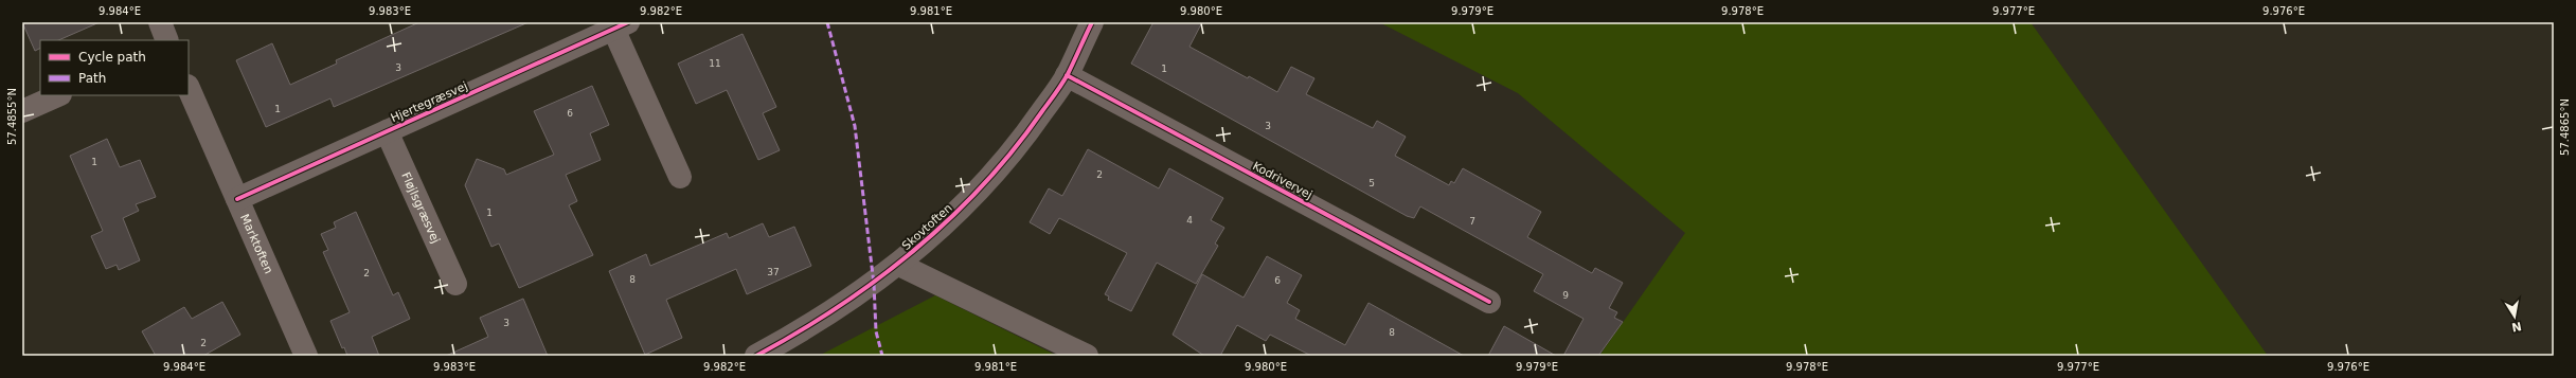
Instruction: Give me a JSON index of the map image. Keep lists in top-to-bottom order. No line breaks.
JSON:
{"streets":{"street":["Hjertegræsvej","Kodrivervej","Fløjlsgræsvej","Skovtoften","Marktoften"]},"crossings":[["Hjertegræsvej","Fløjlsgræsvej"],["Hjertegræsvej","Marktoften"],["Kodrivervej","Skovtoften"]],"house_numbers":["11","3","1","1","6","3","1","2","5","1","4","7","37","2","8","6","9","3","8","2"],"legend":["Cycle path","Path"],"north":"bottom","coordinates":["9.984°E","9.983°E","9.982°E","9.981°E","9.980°E","9.979°E","9.978°E","9.977°E","9.976°E","57.4855°N","57.4865°N"]}
